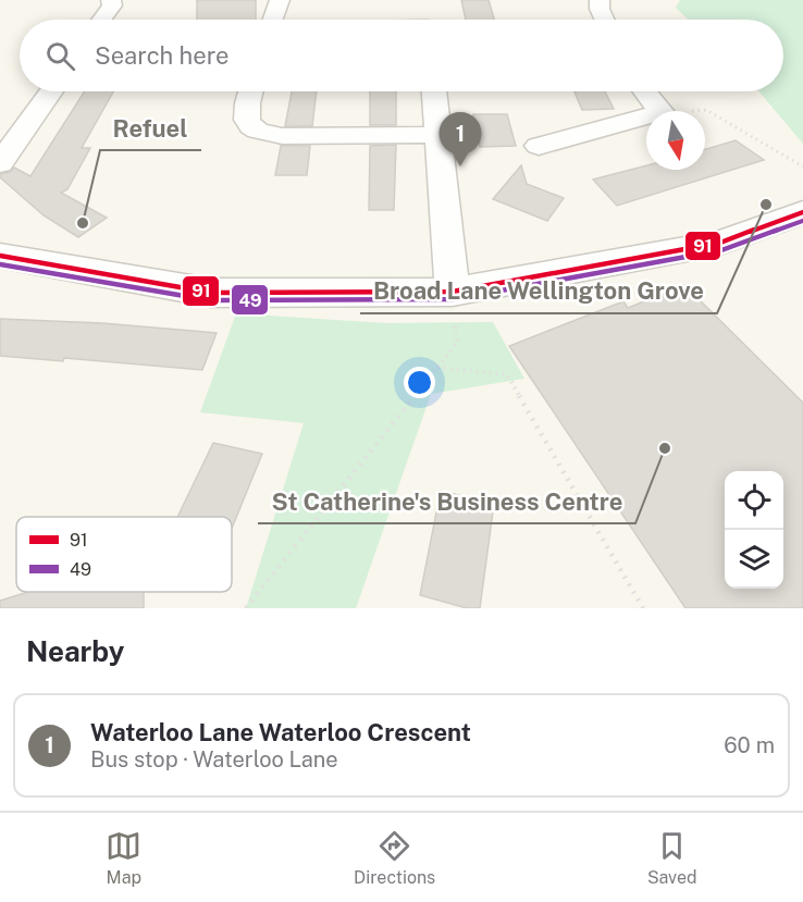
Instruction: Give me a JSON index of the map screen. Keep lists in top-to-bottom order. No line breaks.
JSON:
{"places":["Broad Lane Wellington Grove","Refuel","St Catherine's Business Centre"],"lines":["transit line 91","transit line 49"],"legend":["91","49"],"north":"bottom","page":{"search":"Search here","pins":"1","heading":"Nearby","list":[{"mark":"1","name":"Waterloo Lane Waterloo Crescent","note":"Bus stop · Waterloo Lane","value":"60 m"}],"nav":["Map","Directions","Saved"]}}
